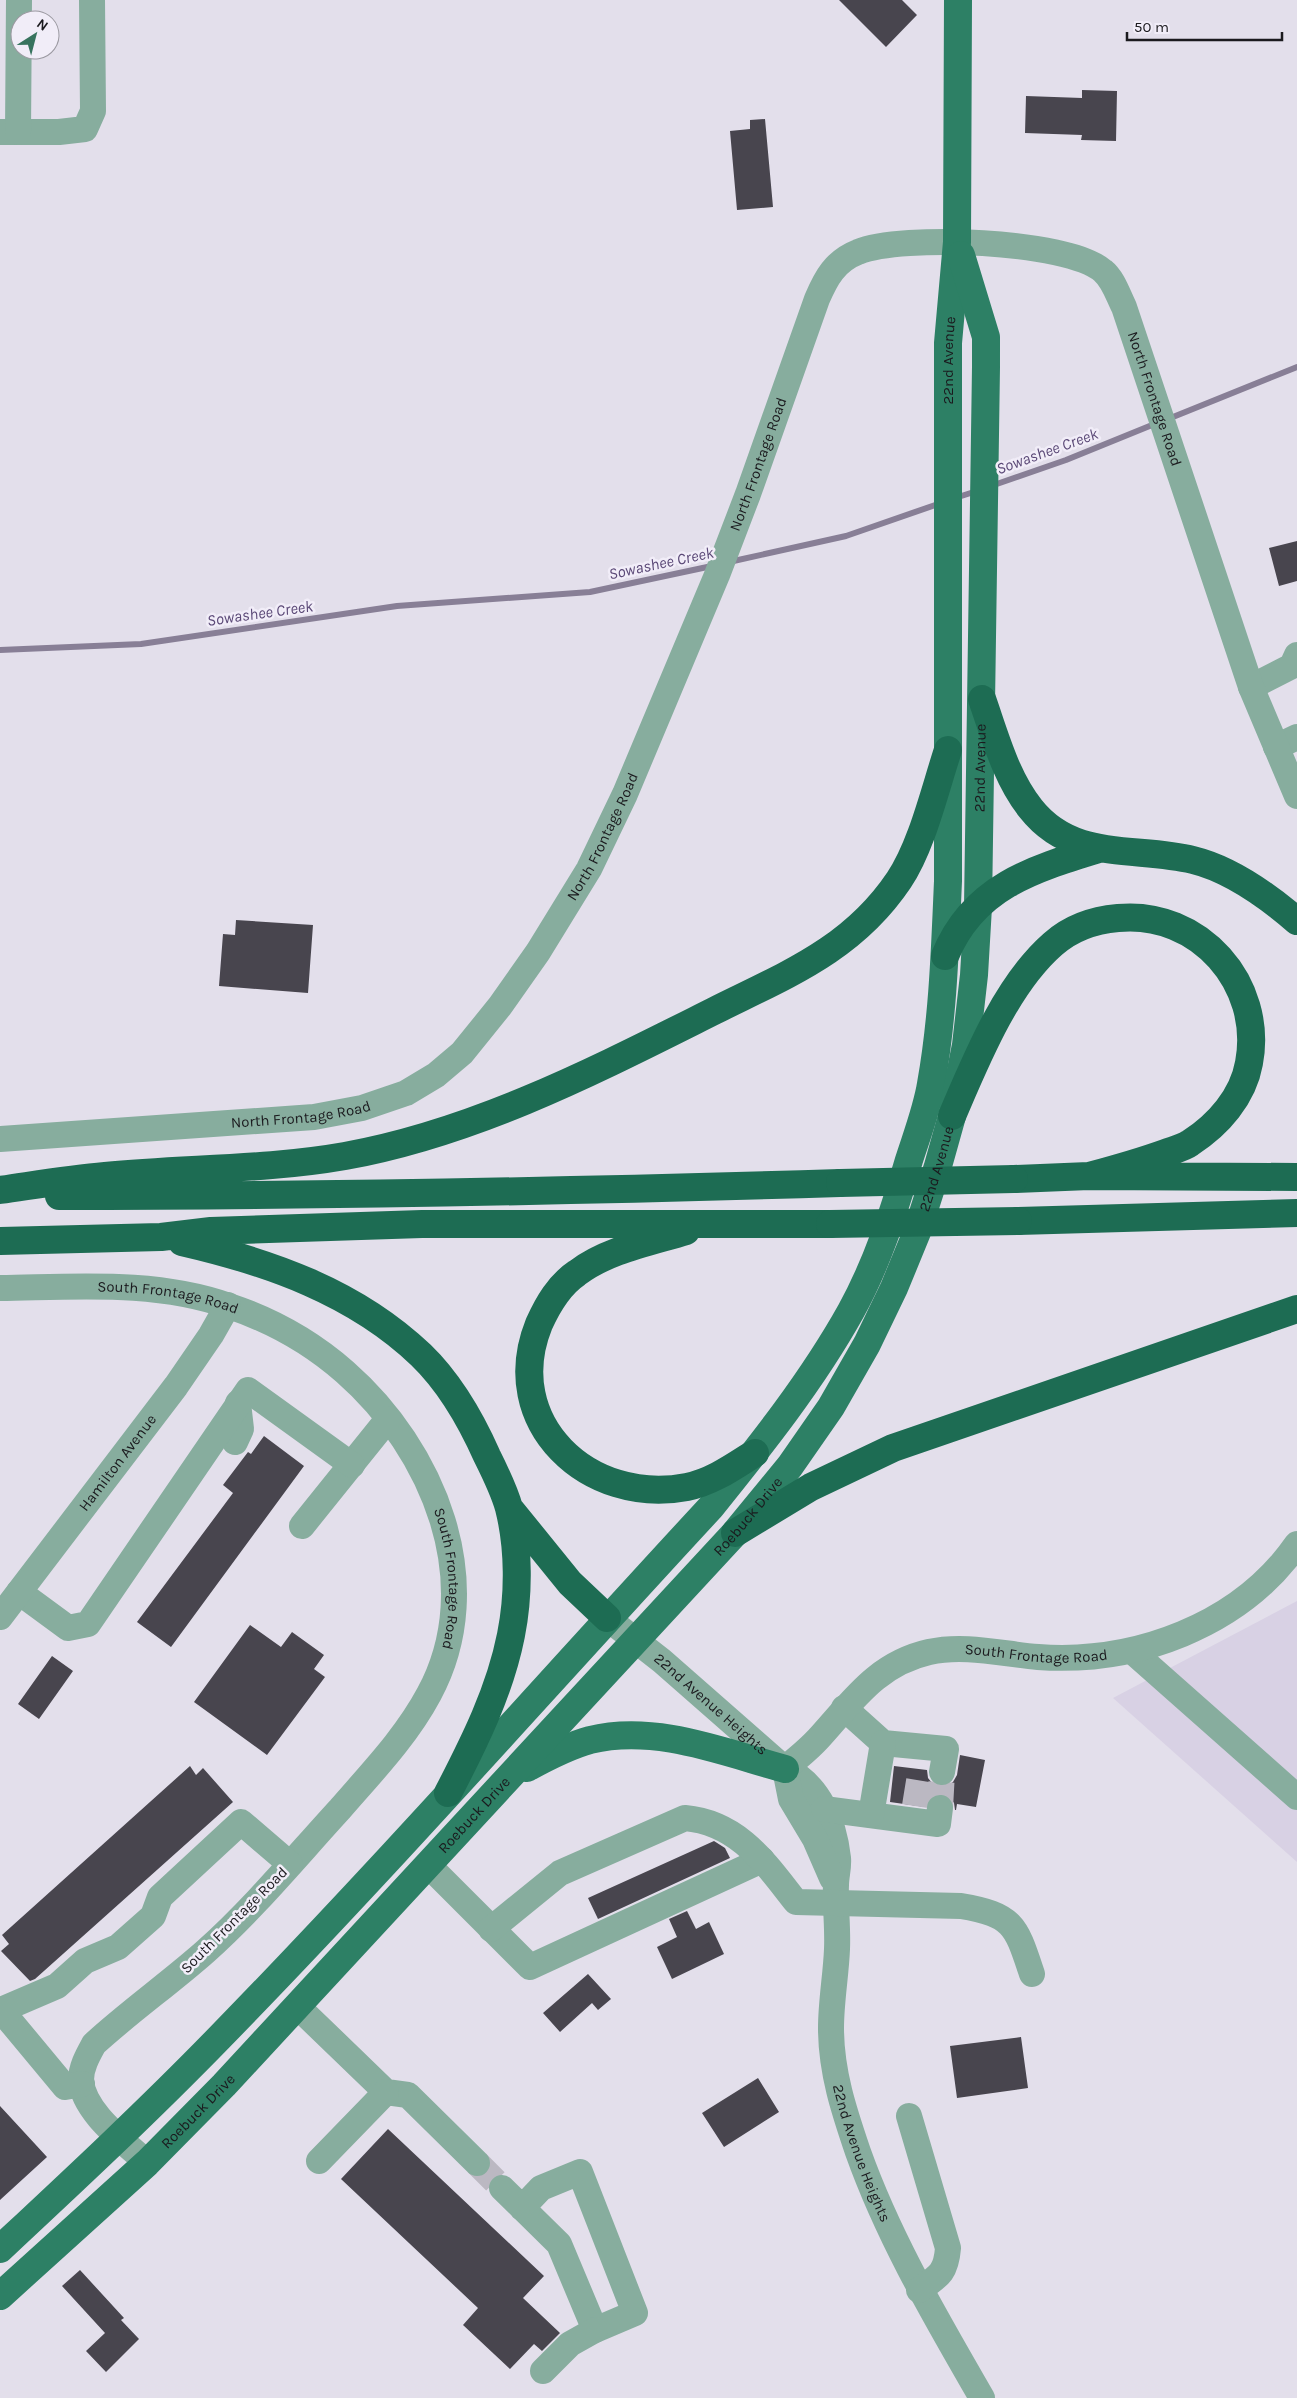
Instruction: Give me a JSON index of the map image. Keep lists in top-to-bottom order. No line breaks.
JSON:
{"streets":{"main road":["22nd Avenue","Roebuck Drive"],"street":["North Frontage Road","South Frontage Road","Hamilton Avenue","22nd Avenue Heights"]},"crossings":[["22nd Avenue","North Frontage Road"],["22nd Avenue","Roebuck Drive"],["South Frontage Road","Hamilton Avenue"],["South Frontage Road","Roebuck Drive"],["South Frontage Road","22nd Avenue Heights"],["Roebuck Drive","22nd Avenue Heights"]],"water":["Sowashee Creek"],"scale_bar":"50 m","north":"top right"}
